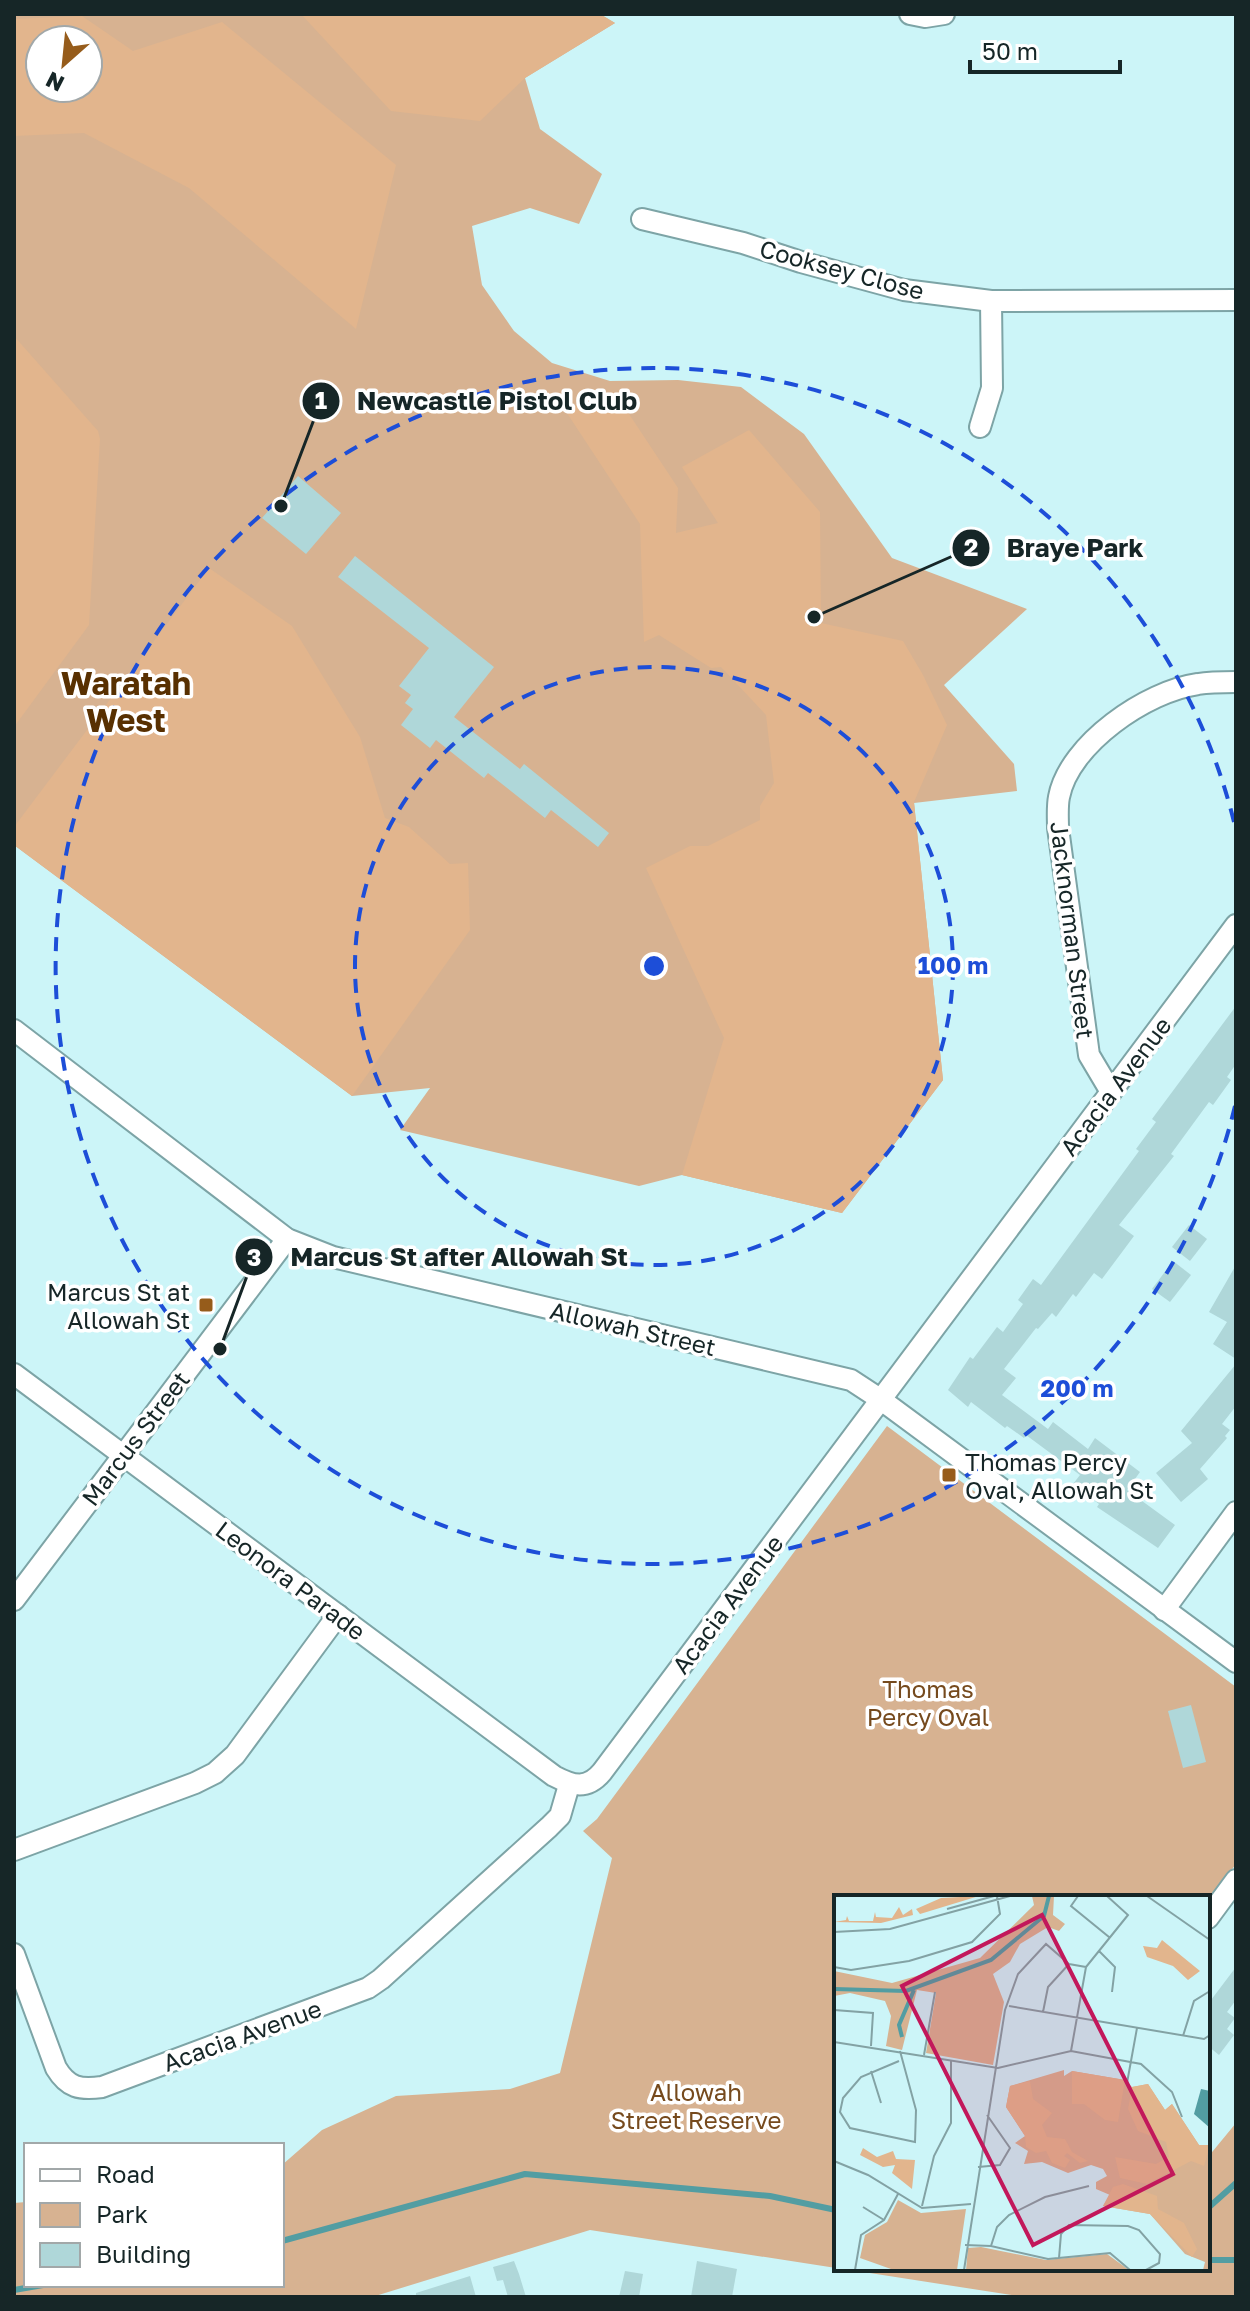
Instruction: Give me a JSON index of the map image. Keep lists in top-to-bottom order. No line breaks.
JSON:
{"streets":{"street":["Cooksey Close","Jacknorman Street","Acacia Avenue","Allowah Street","Marcus Street","Leonora Parade"]},"crossings":[["Jacknorman Street","Acacia Avenue"],["Acacia Avenue","Allowah Street"],["Acacia Avenue","Leonora Parade"],["Allowah Street","Marcus Street"],["Marcus Street","Leonora Parade"]],"districts":["Waratah West"],"parks":["Thomas Percy Oval","Allowah Street Reserve"],"places":{"other":["Newcastle Pistol Club","Braye Park","Marcus St after Allowah St"],"transit":["Marcus St at Allowah St","Thomas Percy Oval, Allowah St"]},"legend":["Road","Park","Building"],"scale_bar":"50 m","north":"bottom left","rings":["100 m","200 m"]}
